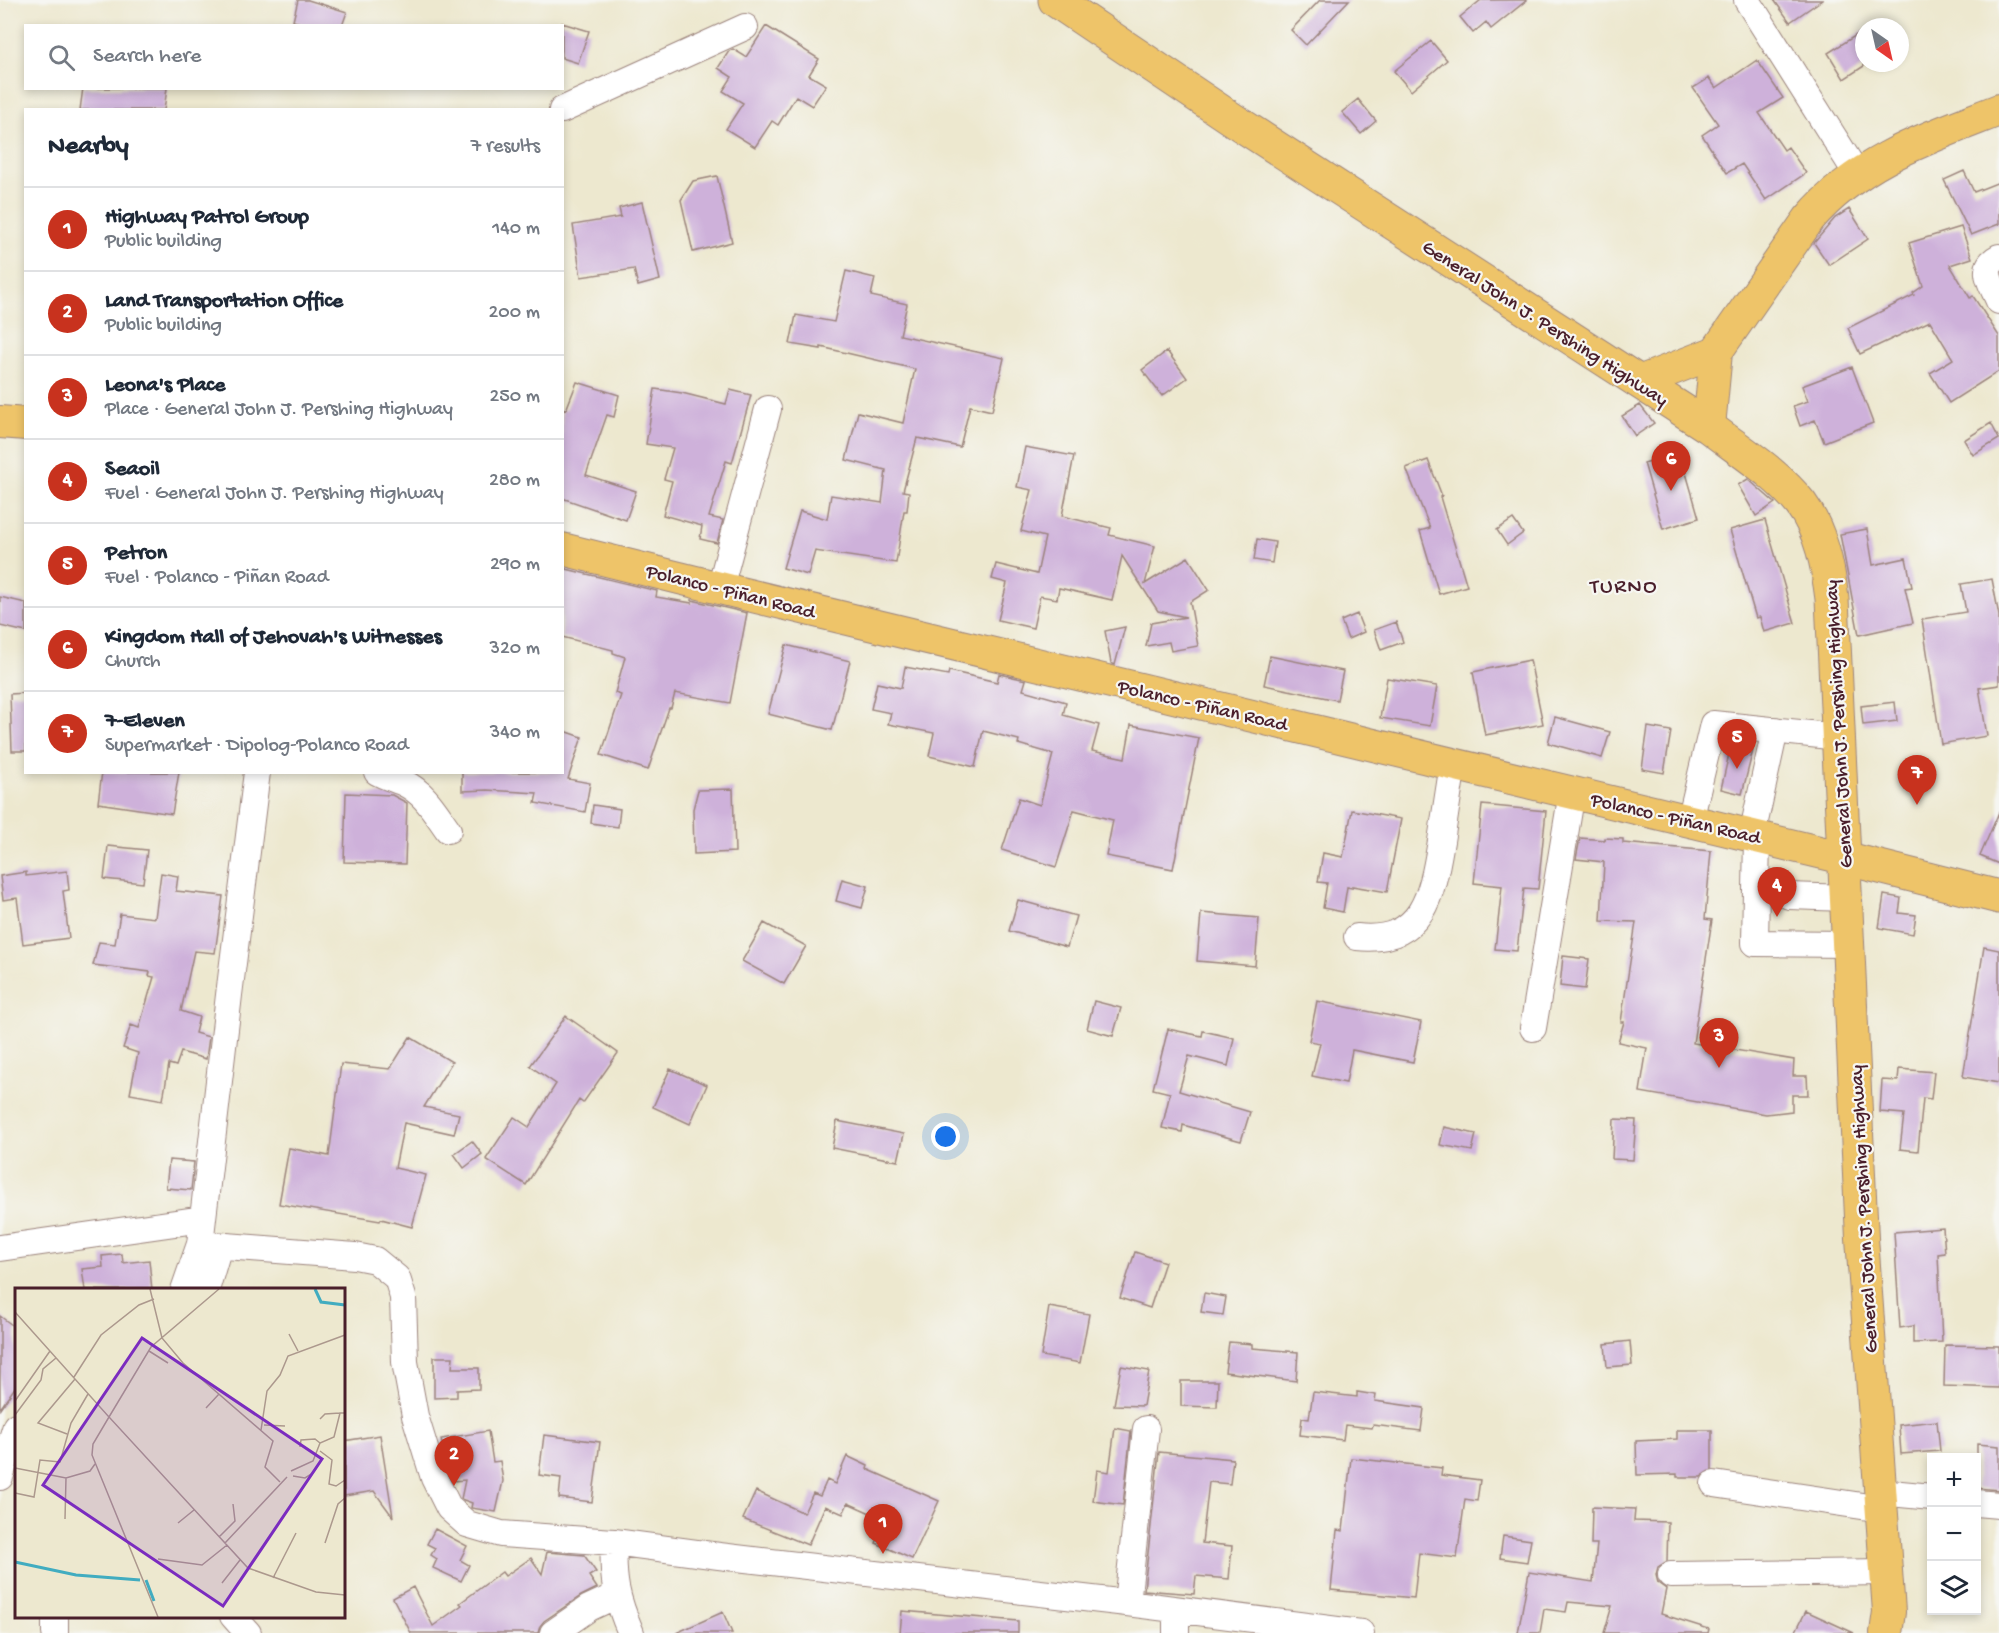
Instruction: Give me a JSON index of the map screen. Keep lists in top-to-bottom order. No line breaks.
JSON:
{"streets":{"highway":["General John J. Pershing Highway"],"main road":["Polanco - Piñan Road"]},"crossings":[["General John J. Pershing Highway","Polanco - Piñan Road"]],"districts":["TURNO"],"north":"bottom right","page":{"search":"Search here","heading":["Nearby","7 results"],"list":[{"mark":"1","name":"Highway Patrol Group","note":"Public building","value":"140 m"},{"mark":"2","name":"Land Transportation Office","note":"Public building","value":"200 m"},{"mark":"3","name":"Leona's Place","note":"Place · General John J. Pershing Highway","value":"250 m"},{"mark":"4","name":"Seaoil","note":"Fuel · General John J. Pershing Highway","value":"280 m"},{"mark":"5","name":"Petron","note":"Fuel · Polanco - Piñan Road","value":"290 m"},{"mark":"6","name":"Kingdom Hall of Jehovah's Witnesses","note":"Church","value":"320 m"},{"mark":"7","name":"7-Eleven","note":"Supermarket · Dipolog-Polanco Road","value":"340 m"}],"pins":["6","5","7","4","3","2","1"],"map_buttons":["+","−"]}}
